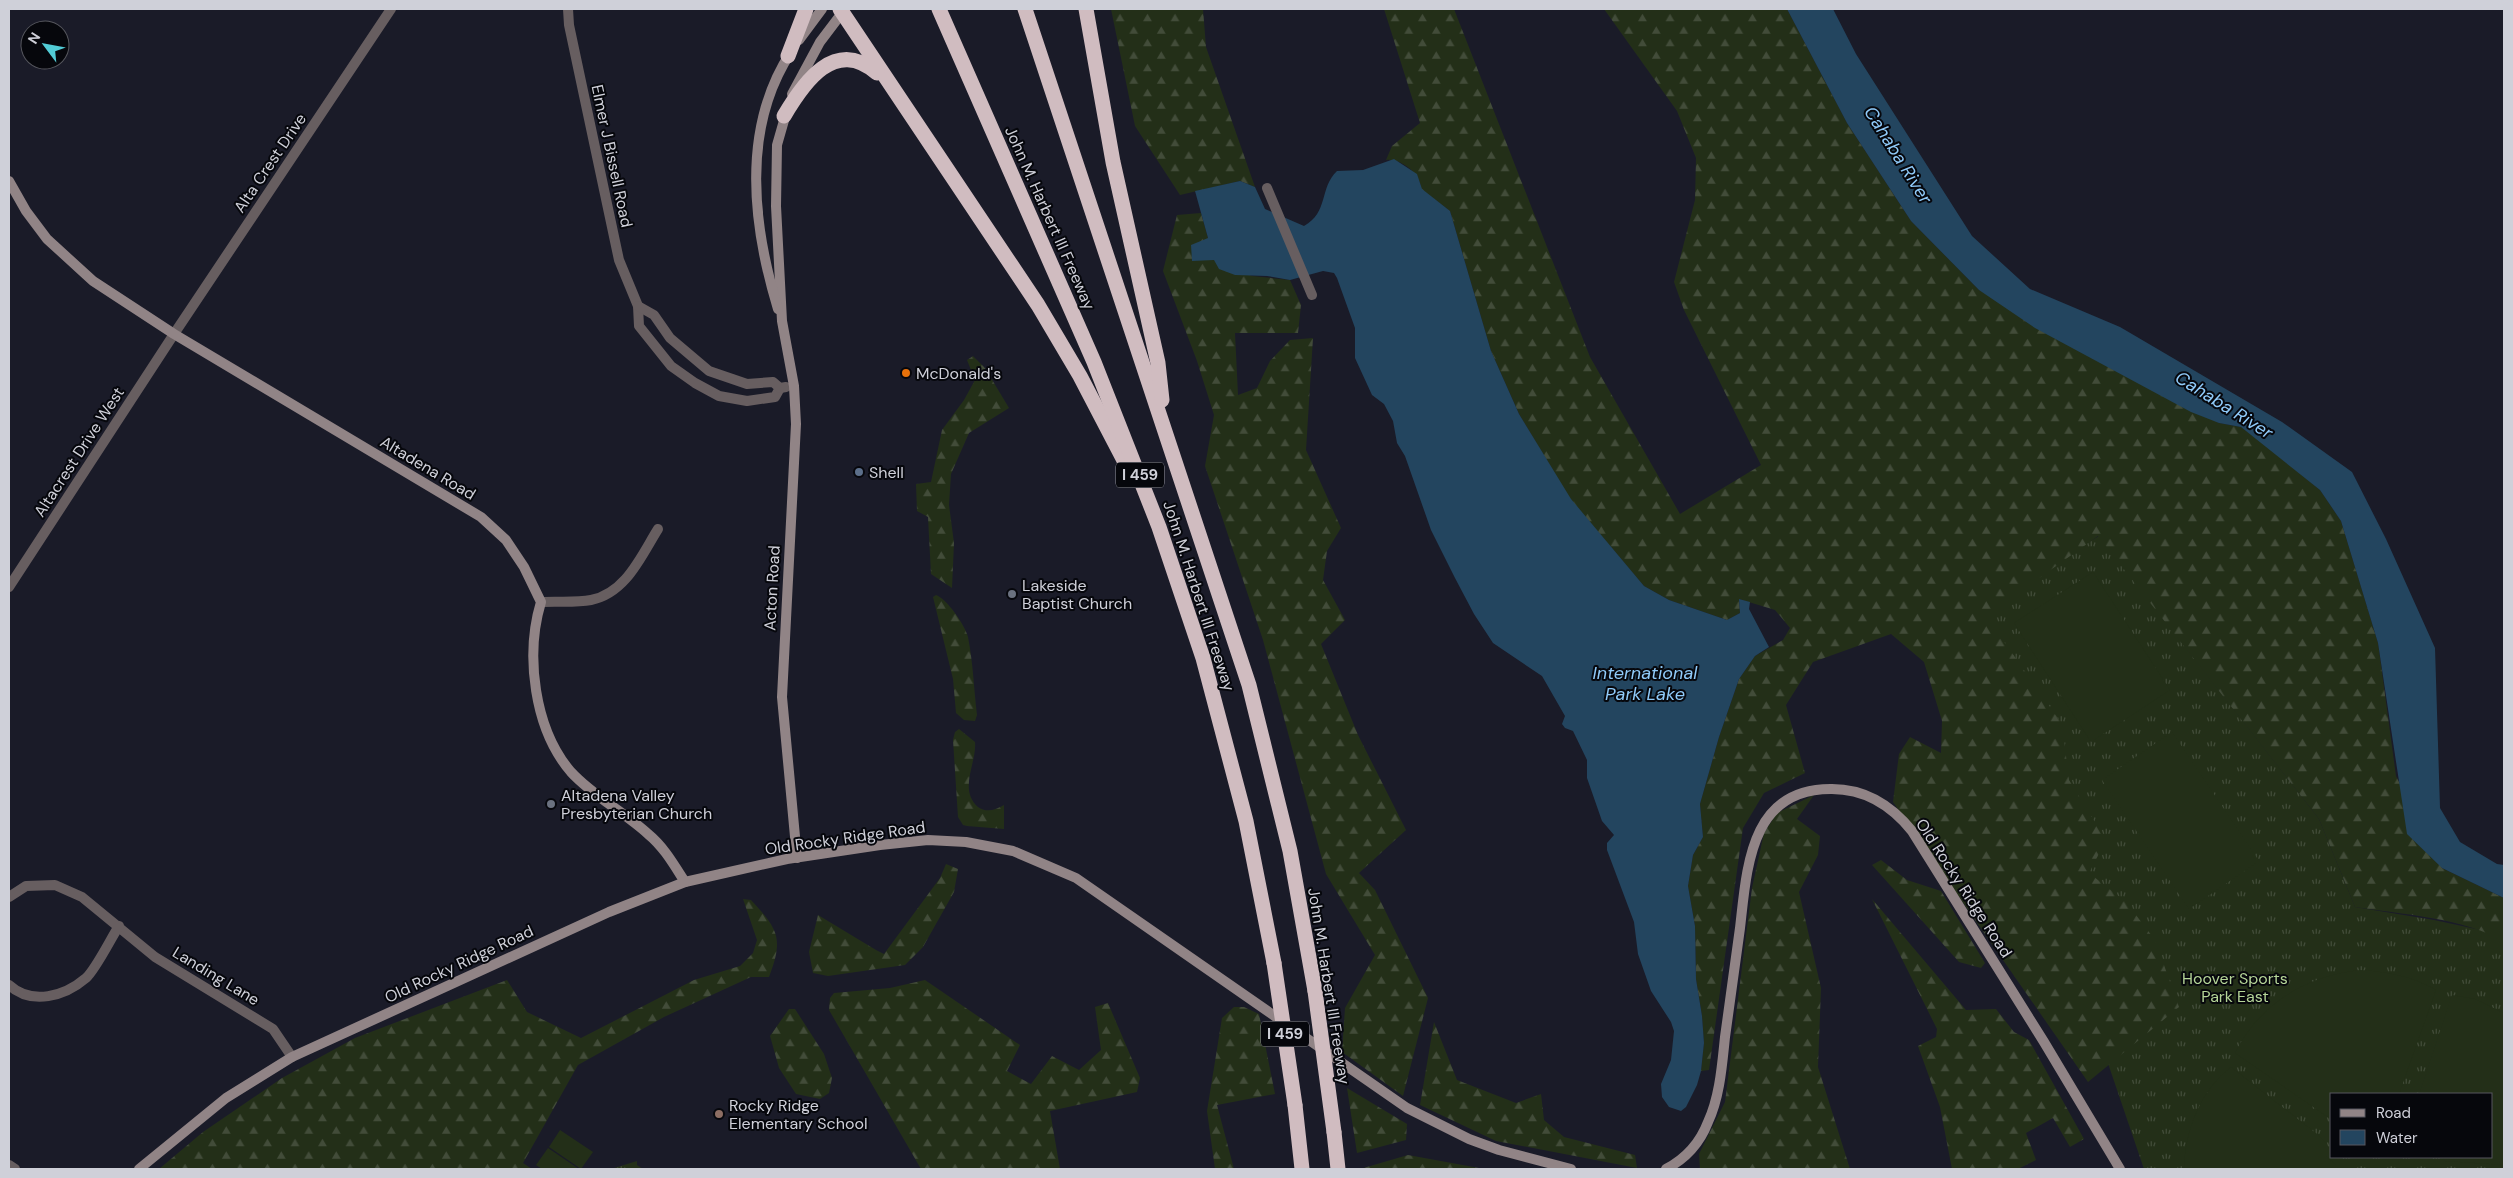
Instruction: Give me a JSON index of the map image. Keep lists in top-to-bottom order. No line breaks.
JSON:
{"streets":{"highway":["John M. Harbert III Freeway","I 459"],"street":["Elmer J Bissell Road","Alta Crest Drive","Altacrest Drive West","Altadena Road","Acton Road","Old Rocky Ridge Road","Landing Lane"]},"crossings":[["Elmer J Bissell Road","Acton Road"],["Alta Crest Drive","Altacrest Drive West"],["Alta Crest Drive","Altadena Road"],["Altacrest Drive West","Altadena Road"],["Acton Road","Old Rocky Ridge Road"],["Old Rocky Ridge Road","Landing Lane"]],"water":["Cahaba River","International Park Lake"],"parks":["Hoover Sports Park East"],"places":["McDonald's","Shell","Lakeside Baptist Church","Altadena Valley Presbyterian Church","Rocky Ridge Elementary School"],"legend":["Road","Water"],"north":"top left"}
